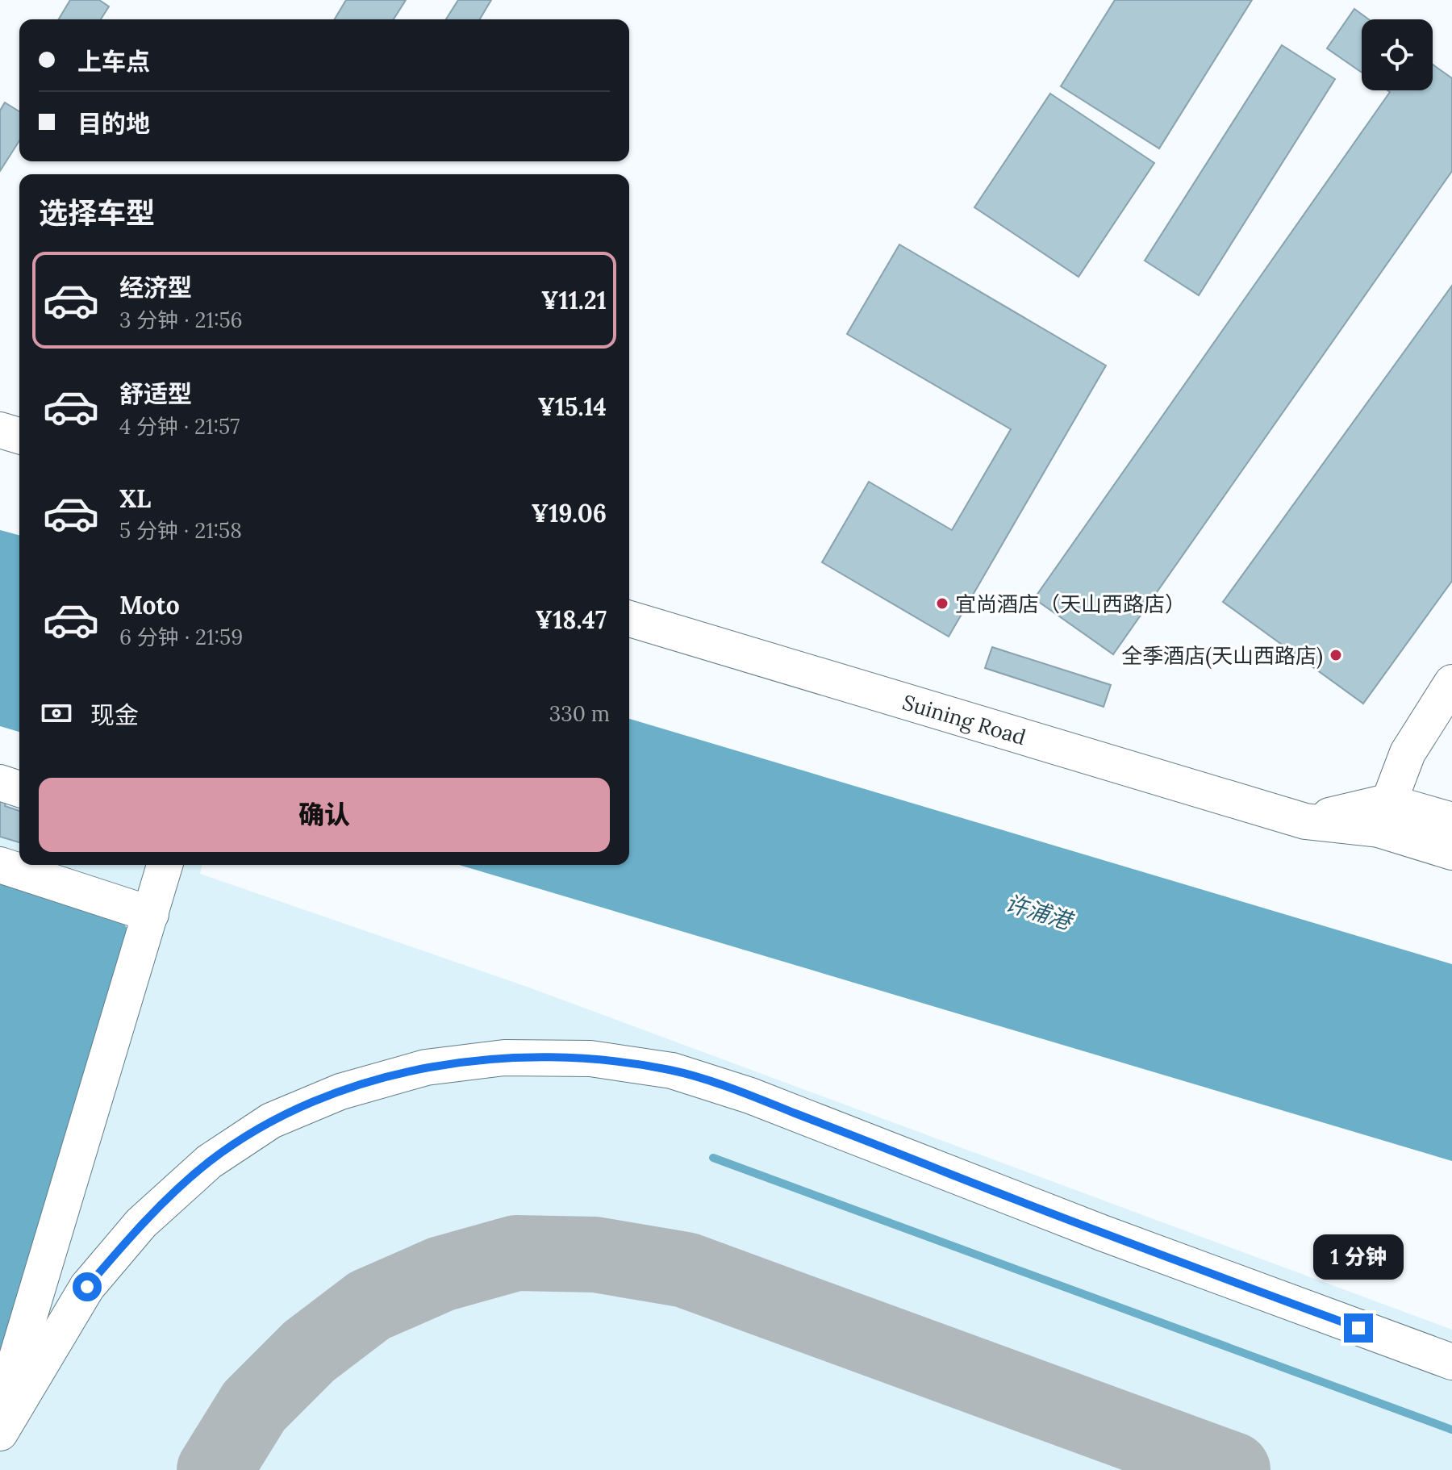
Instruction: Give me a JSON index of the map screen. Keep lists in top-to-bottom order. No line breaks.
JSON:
{"streets":{"main road":["Suining Road"]},"water":["许浦港"],"places":["宜尚酒店（天山西路店）","全季酒店(天山西路店)"],"page":{"banner":["上车点","目的地"],"heading":"选择车型","list":[{"name":"经济型","note":"3 分钟 · 21:56","value":"¥11.21"},{"name":"舒适型","note":"4 分钟 · 21:57","value":"¥15.14"},{"name":"XL","note":"5 分钟 · 21:58","value":"¥19.06"},{"name":"Moto","note":"6 分钟 · 21:59","value":"¥18.47"}],"pay":["现金","330 m"],"buttons":"确认","bubble":"1 分钟"}}
